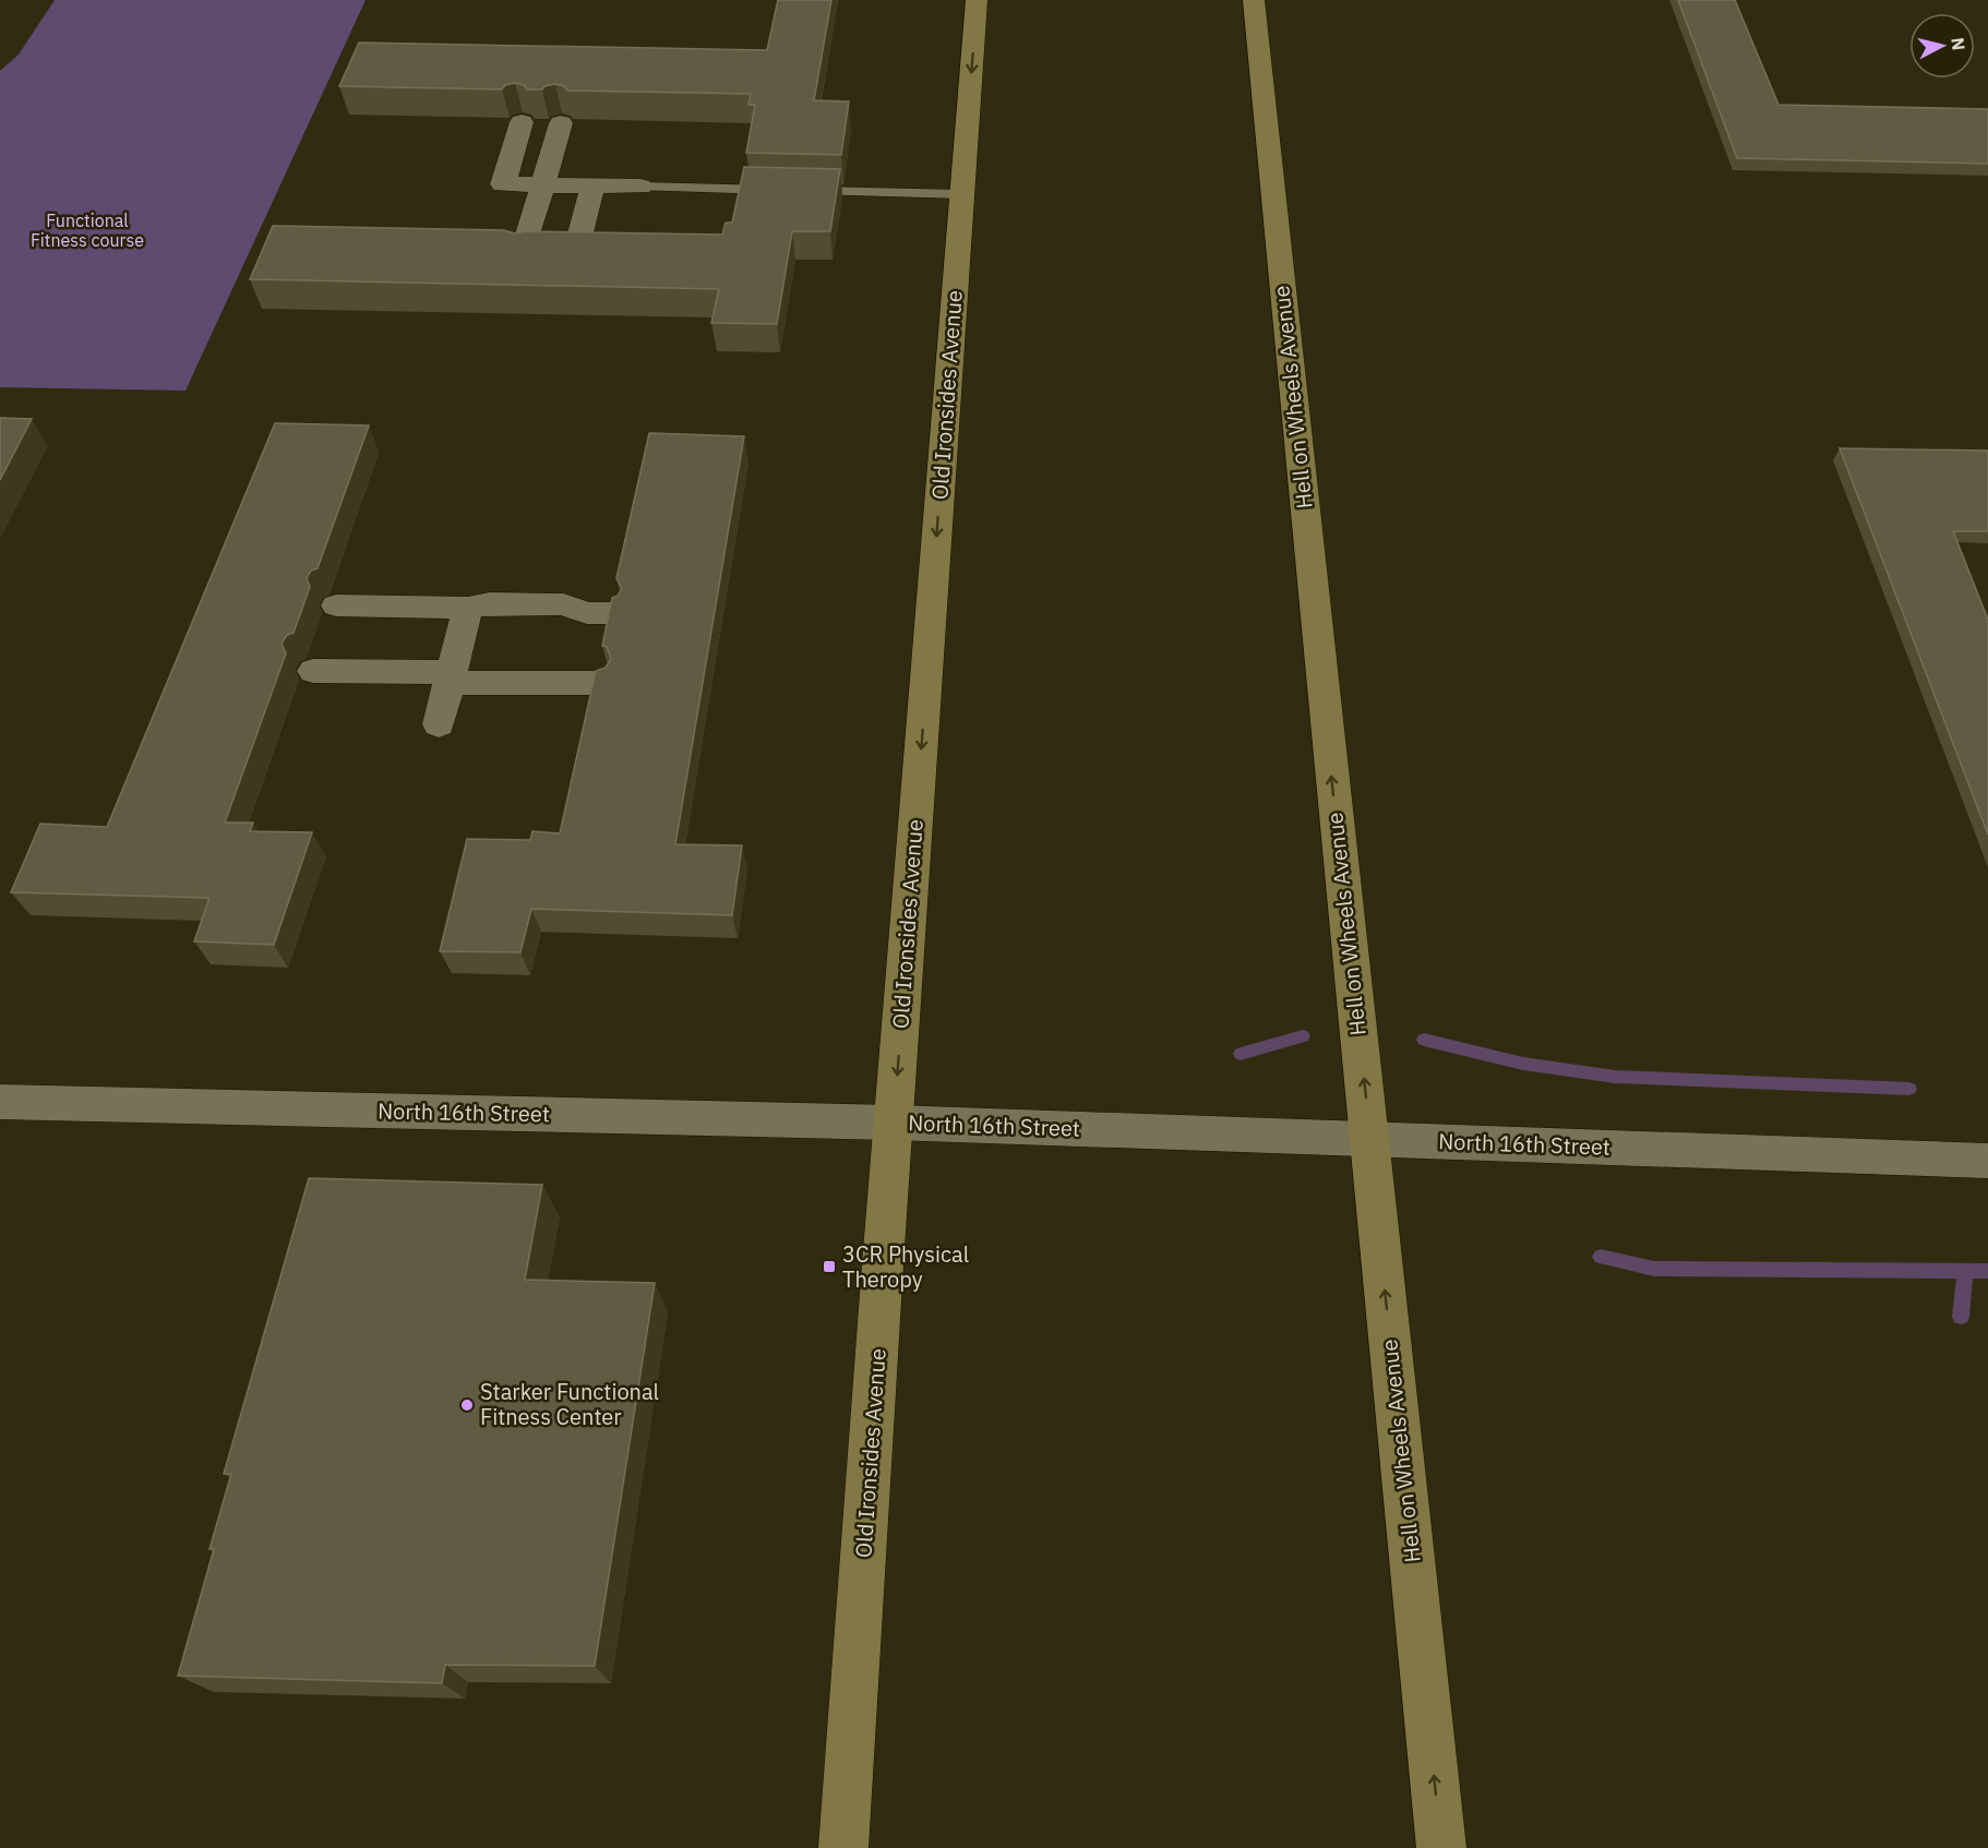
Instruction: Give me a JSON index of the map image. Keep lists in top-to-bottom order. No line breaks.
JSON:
{"streets":{"street":["Old Ironsides Avenue","Hell on Wheels Avenue","North 16th Street"]},"crossings":[["Old Ironsides Avenue","North 16th Street"],["Hell on Wheels Avenue","North 16th Street"]],"one_way":["Old Ironsides Avenue","Hell on Wheels Avenue"],"parks":["Functional Fitness course"],"places":{"transit":["3CR Physical Theropy"],"other":["Starker Functional Fitness Center"]},"north":"right"}
